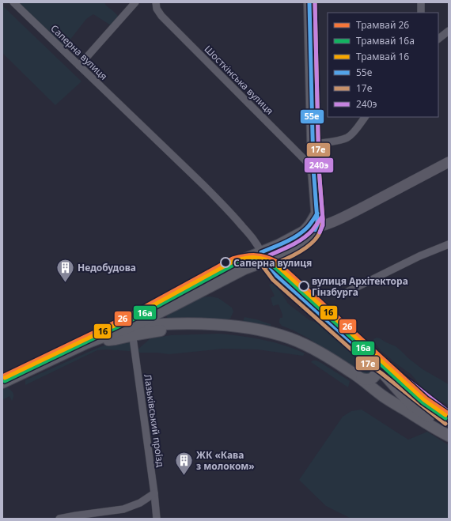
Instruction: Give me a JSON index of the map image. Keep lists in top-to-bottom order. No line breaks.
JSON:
{"streets":{"street":["Саперна вулиця","Шосткінська вулиця","Лазьківський проїзд"]},"places":{"other":["Саперна вулиця","вулиця Архітектора Гінзбурга"],"building":["Недобудова","ЖК «Кава з молоком»"]},"lines":["transit line 55е","transit line 17е","transit line 240э","tram line 26","tram line 16","tram line 16a"],"legend":["Трамвай 26","Трамвай 16a","Трамвай 16","55е","17е","240э"]}
